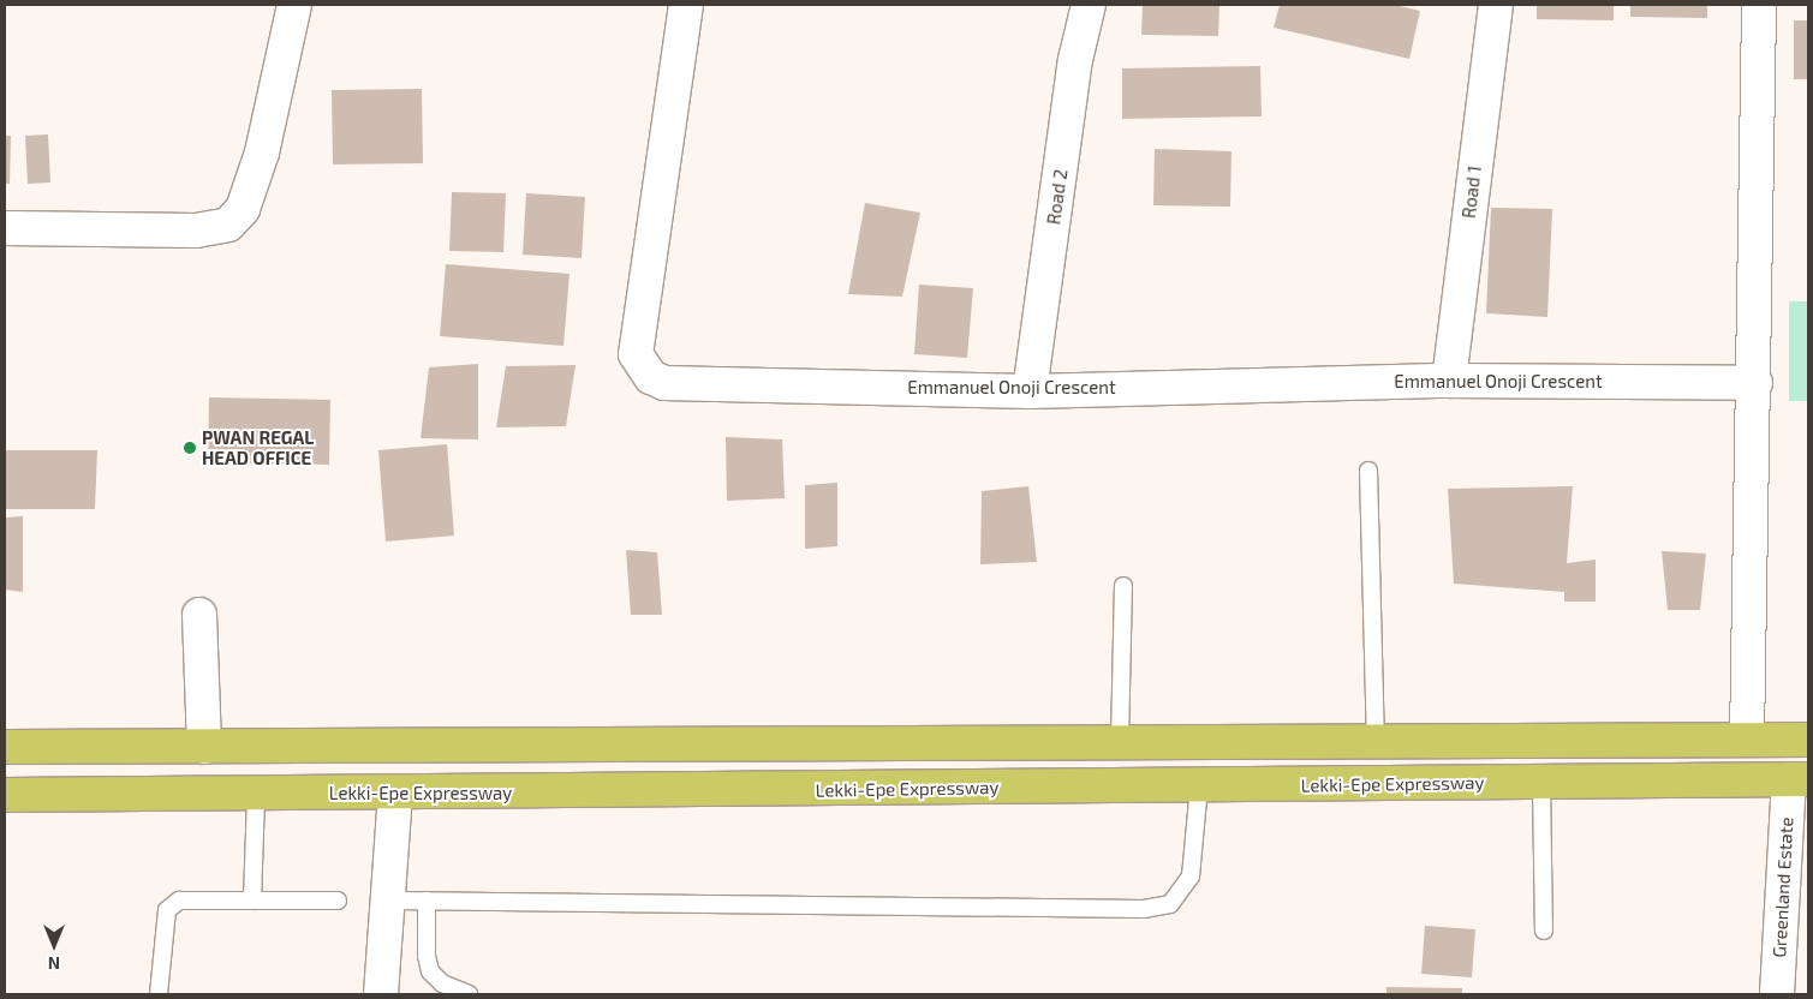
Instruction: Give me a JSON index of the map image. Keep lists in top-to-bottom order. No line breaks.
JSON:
{"streets":{"highway":["Lekki-Epe Expressway"],"street":["Road 1","Road 2","Emmanuel Onoji Crescent","Greenland Estate"]},"crossings":[["Road 1","Emmanuel Onoji Crescent"],["Road 2","Emmanuel Onoji Crescent"],["Lekki-Epe Expressway","Greenland Estate"]],"places":["PWAN REGAL HEAD OFFICE"],"north":"bottom"}
